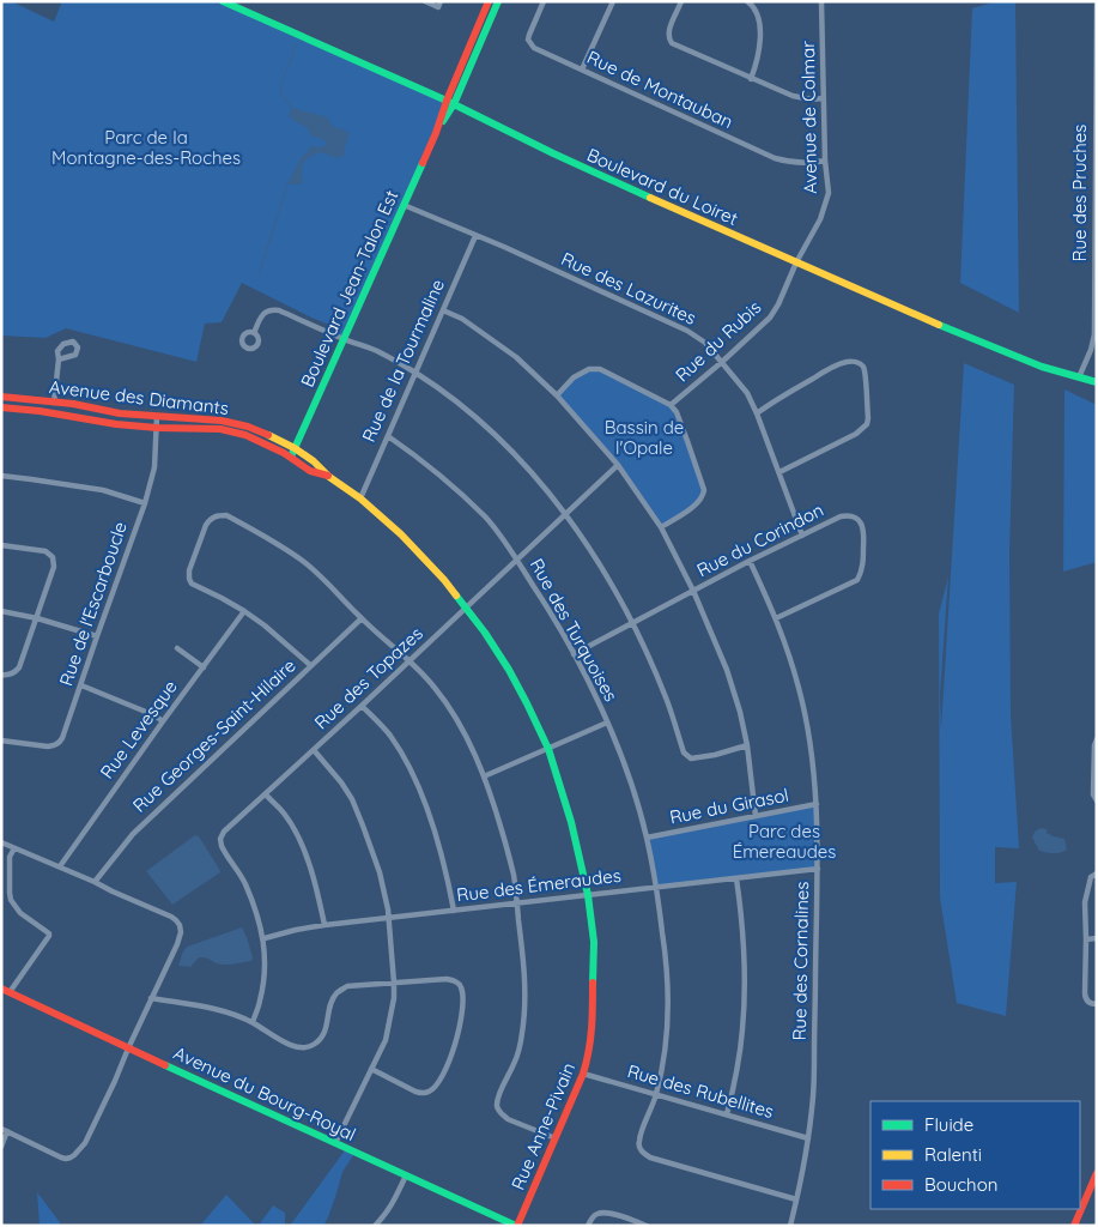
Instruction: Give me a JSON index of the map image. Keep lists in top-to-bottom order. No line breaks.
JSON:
{"streets":{"street":["Rue de Montauban","Avenue de Colmar","Boulevard du Loiret","Rue des Pruches","Boulevard Jean-Talon Est","Rue des Lazurites","Rue du Rubis","Rue de la Tourmaline","Avenue des Diamants","Rue du Corindon","Rue de l'Escarboucle","Rue des Turquoises","Rue des Topazes","Rue Levesque","Rue Georges-Saint-Hilaire","Rue du Girasol","Rue des Émeraudes","Rue des Cornalines","Rue des Rubellites","Avenue du Bourg-Royal","Rue Anne-Pivain"]},"crossings":[["Rue de Montauban","Avenue de Colmar"],["Avenue de Colmar","Boulevard du Loiret"],["Avenue de Colmar","Rue du Rubis"],["Boulevard du Loiret","Rue des Pruches"],["Boulevard du Loiret","Boulevard Jean-Talon Est"],["Boulevard du Loiret","Rue du Rubis"],["Boulevard Jean-Talon Est","Rue des Lazurites"],["Boulevard Jean-Talon Est","Avenue des Diamants"],["Rue des Lazurites","Rue du Rubis"],["Rue des Lazurites","Rue de la Tourmaline"],["Rue des Lazurites","Rue du Corindon"],["Rue de la Tourmaline","Avenue des Diamants"],["Rue de la Tourmaline","Rue des Turquoises"],["Avenue des Diamants","Rue de l'Escarboucle"],["Avenue des Diamants","Rue des Topazes"],["Avenue des Diamants","Rue des Émeraudes"],["Avenue des Diamants","Rue Anne-Pivain"],["Rue du Corindon","Rue des Turquoises"],["Rue du Corindon","Rue des Cornalines"],["Rue des Turquoises","Rue des Topazes"],["Rue des Turquoises","Rue du Girasol"],["Rue des Turquoises","Rue des Émeraudes"],["Rue des Turquoises","Rue des Cornalines"],["Rue des Turquoises","Rue des Rubellites"],["Rue des Topazes","Rue des Émeraudes"],["Rue du Girasol","Rue des Cornalines"],["Rue des Émeraudes","Rue des Cornalines"],["Rue des Émeraudes","Rue Anne-Pivain"],["Rue des Cornalines","Rue des Rubellites"],["Rue des Rubellites","Rue Anne-Pivain"],["Avenue du Bourg-Royal","Rue Anne-Pivain"]],"parks":["Parc de la Montagne-des-Roches","Bassin de l'Opale","Parc des Émereaudes"],"legend":["Fluide","Ralenti","Bouchon"]}
